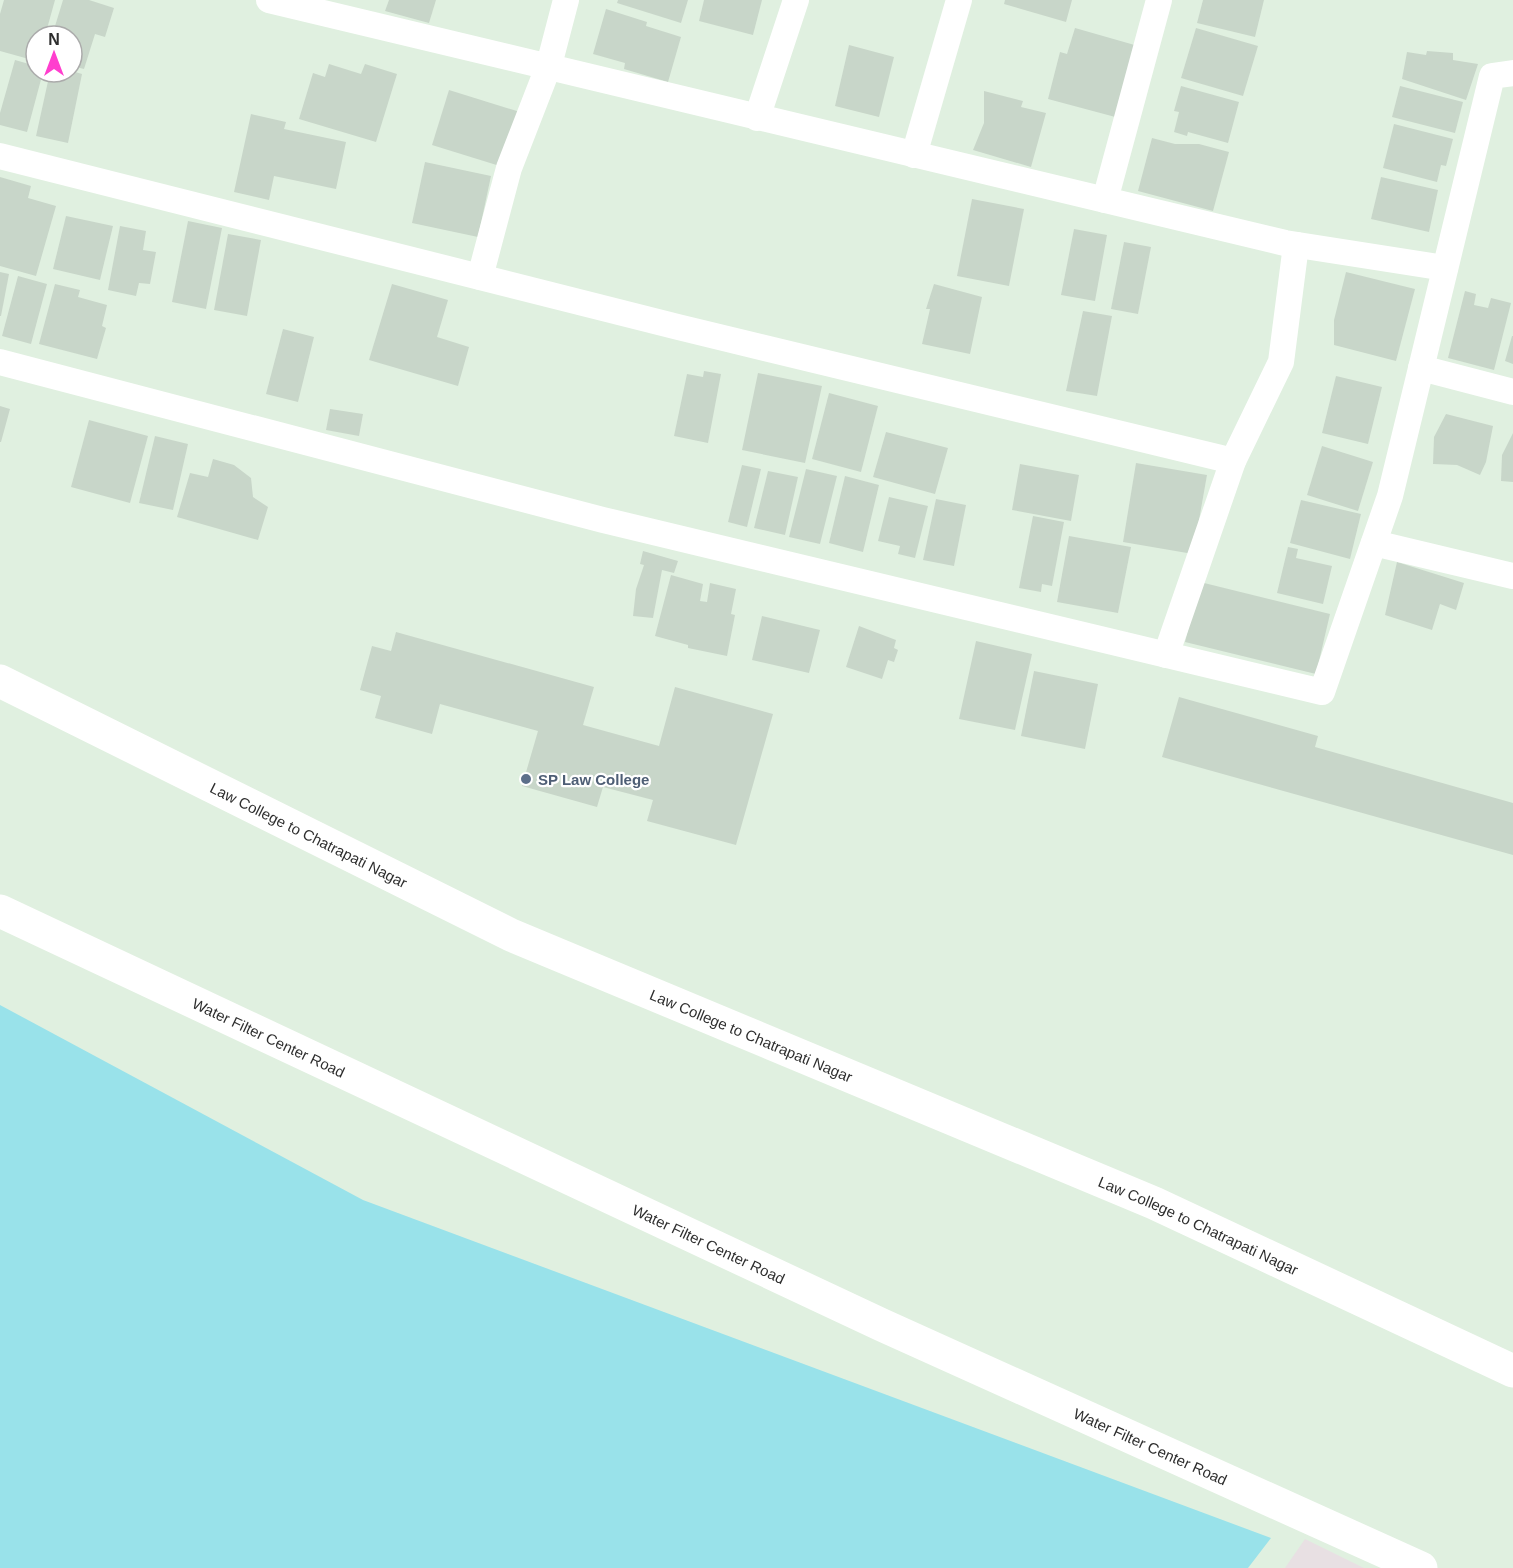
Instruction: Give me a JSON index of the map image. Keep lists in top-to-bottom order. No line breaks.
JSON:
{"streets":{"street":["Law College to Chatrapati Nagar","Water Filter Center Road"]},"places":["SP Law College"],"north":"top"}
